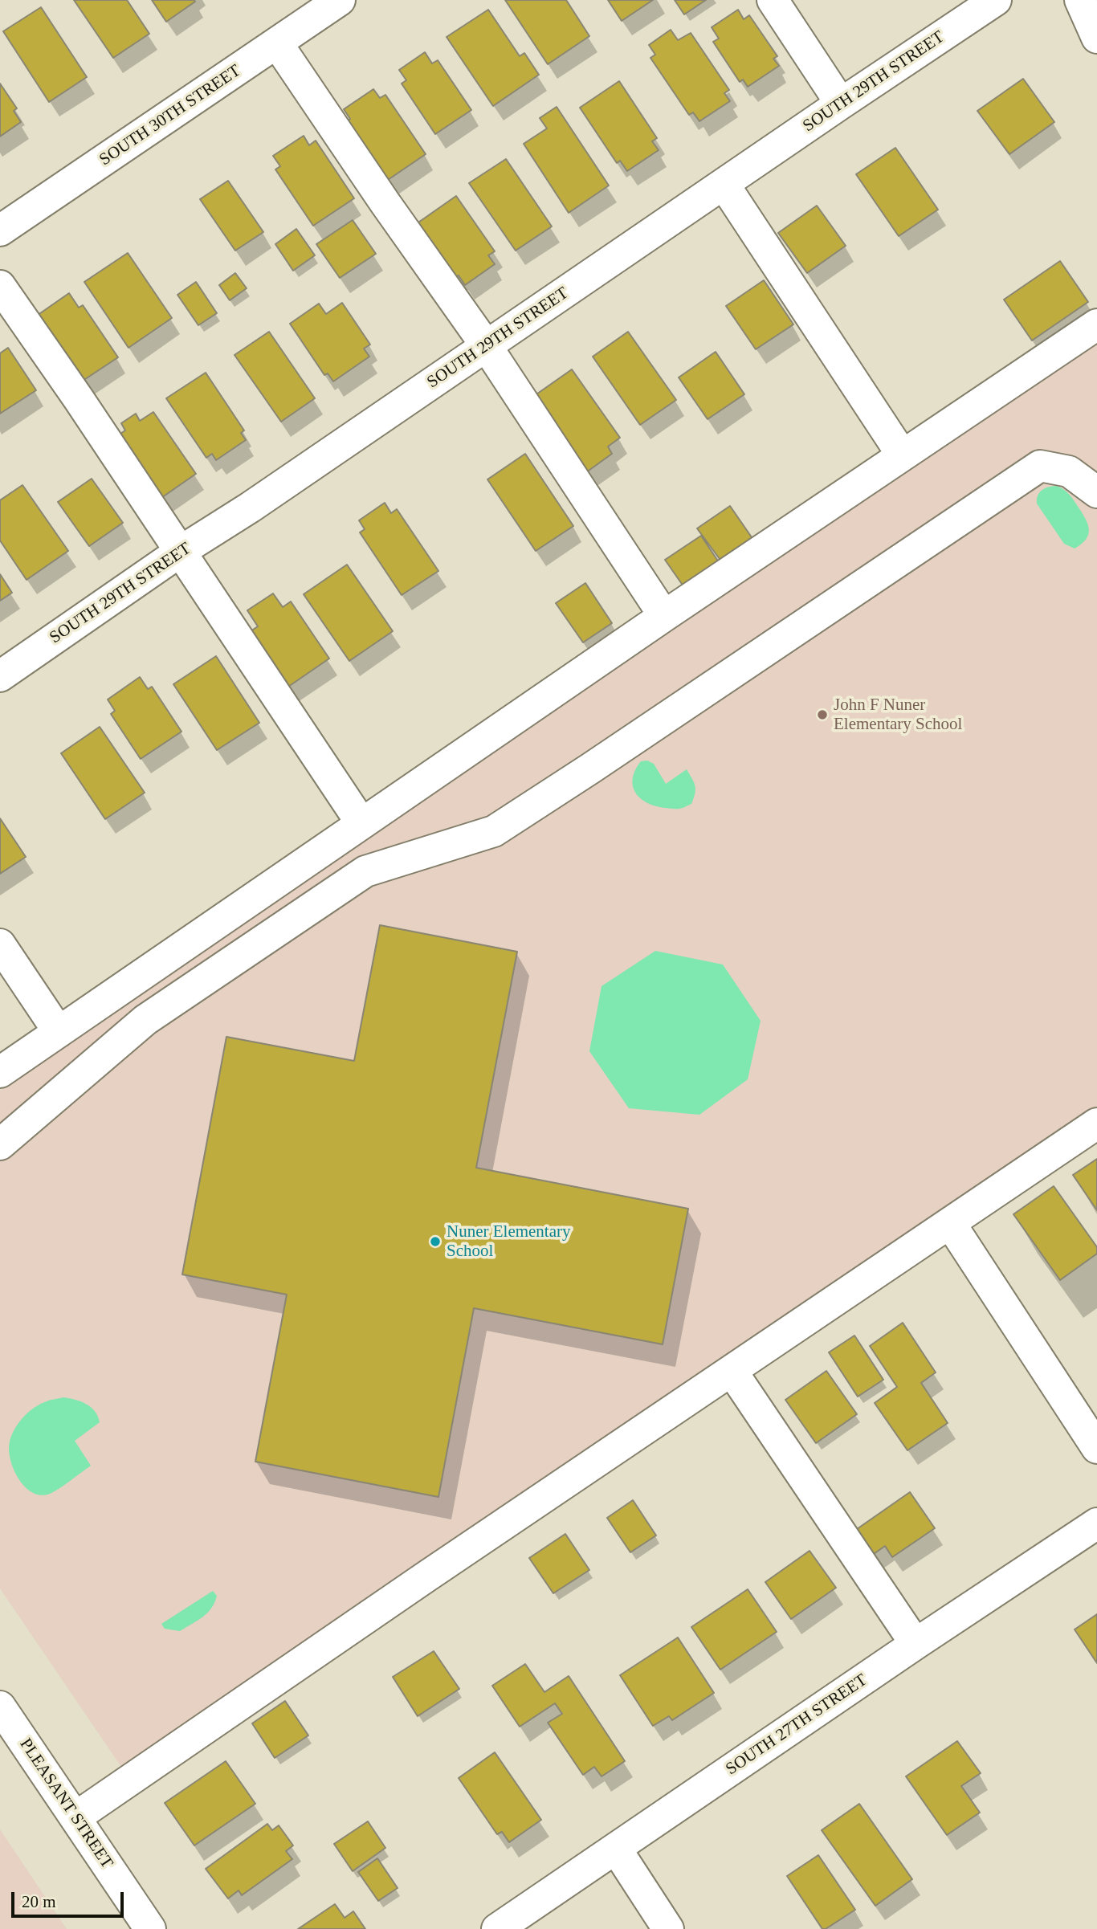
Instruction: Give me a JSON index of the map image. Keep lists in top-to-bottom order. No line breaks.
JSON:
{"streets":{"street":["SOUTH 29TH STREET","SOUTH 30TH STREET","SOUTH 27TH STREET","PLEASANT STREET"]},"places":["John F Nuner Elementary School","Nuner Elementary School"],"scale_bar":"20 m"}
